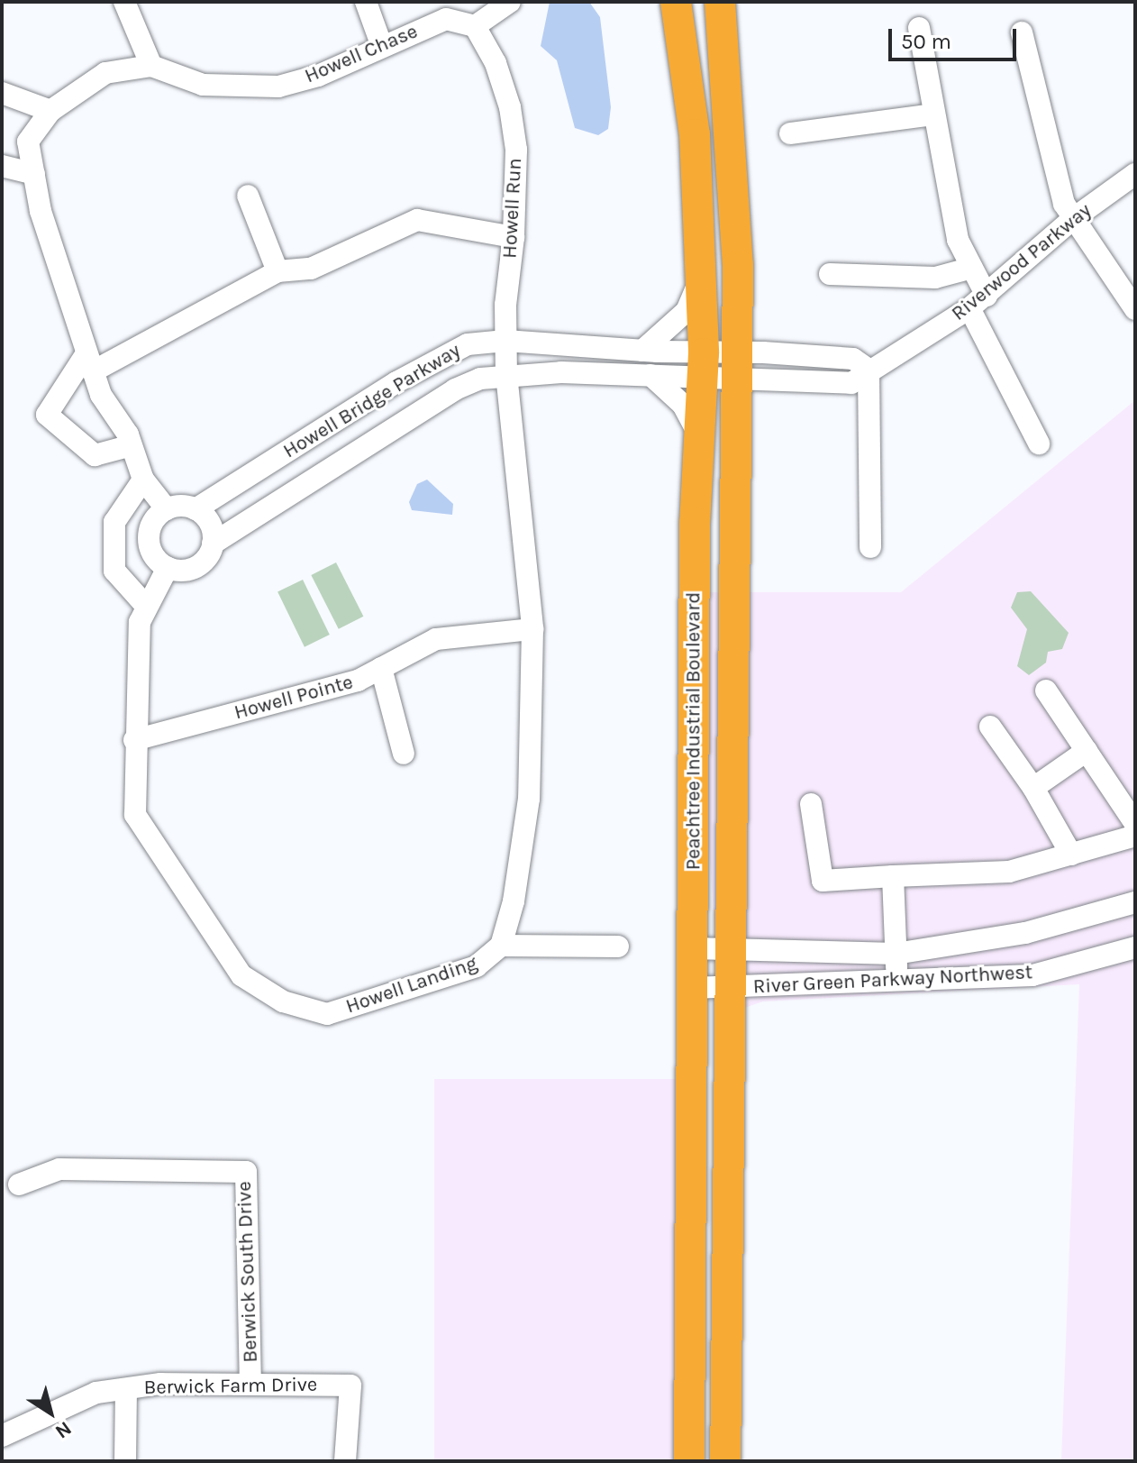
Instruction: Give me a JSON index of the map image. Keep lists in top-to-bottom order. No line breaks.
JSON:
{"streets":{"highway":["Peachtree Industrial Boulevard"],"street":["Howell Chase","Howell Run","Riverwood Parkway","Howell Bridge Parkway","Howell Pointe","River Green Parkway Northwest","Howell Landing","Berwick South Drive","Berwick Farm Drive"]},"crossings":[["Howell Chase","Howell Run"],["Howell Run","Howell Bridge Parkway"],["Howell Run","Howell Landing"],["Riverwood Parkway","Howell Bridge Parkway"],["Riverwood Parkway","Peachtree Industrial Boulevard"],["Howell Bridge Parkway","Peachtree Industrial Boulevard"],["Howell Bridge Parkway","Howell Landing"],["Howell Pointe","Howell Landing"],["Peachtree Industrial Boulevard","River Green Parkway Northwest"],["Berwick South Drive","Berwick Farm Drive"]],"scale_bar":"50 m","north":"bottom right"}
